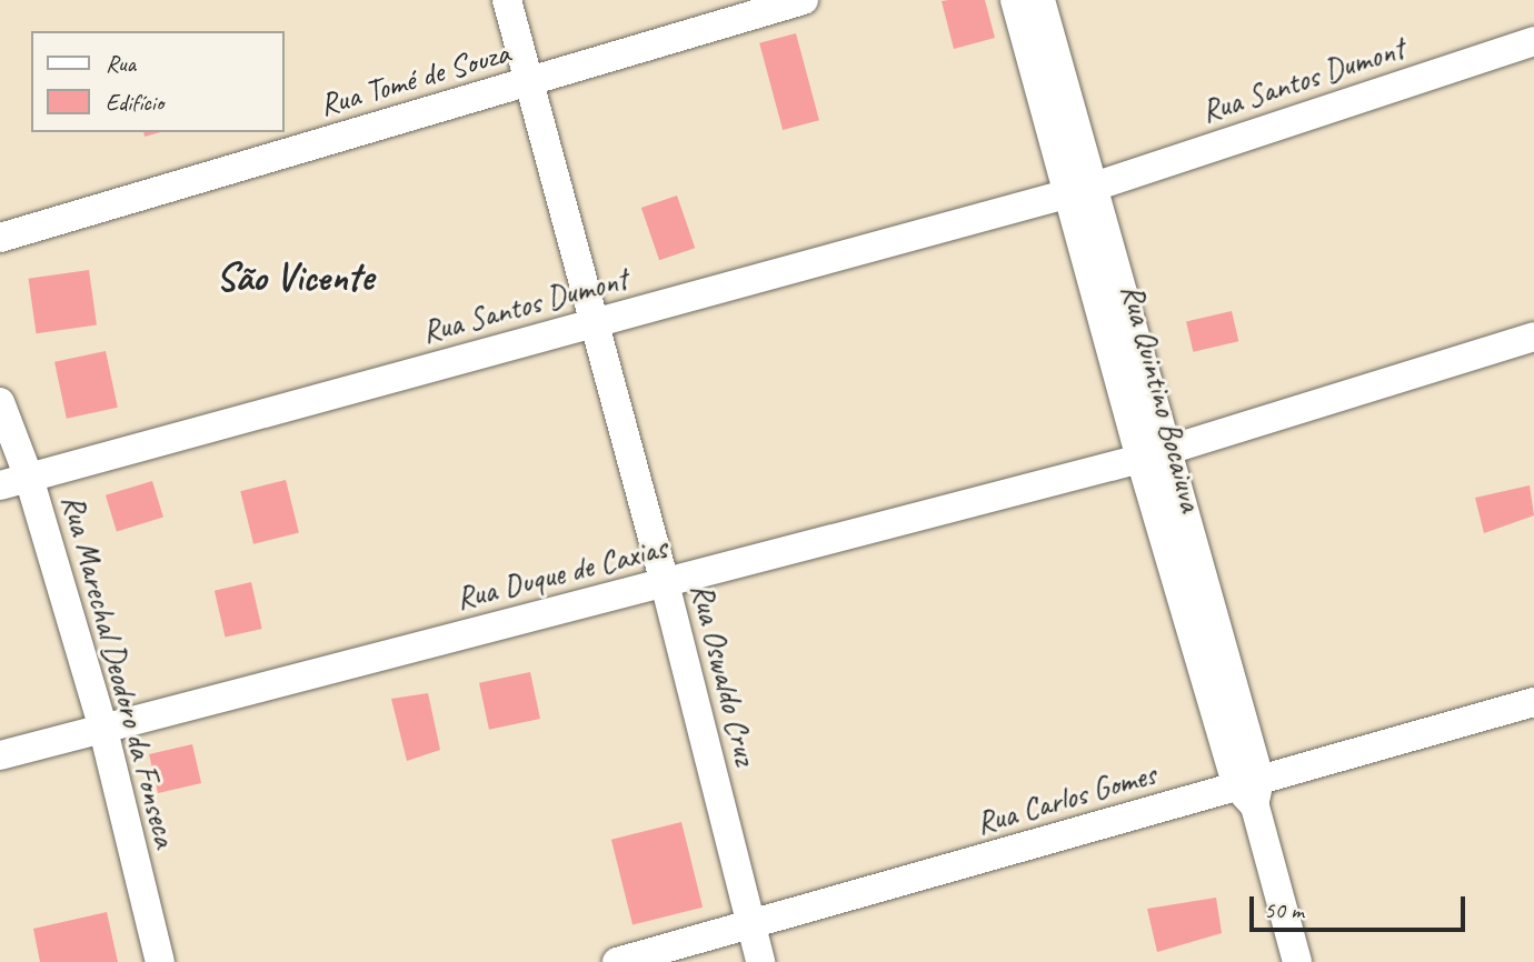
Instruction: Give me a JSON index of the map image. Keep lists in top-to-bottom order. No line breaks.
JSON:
{"streets":{"street":["Rua Tomé de Souza","Rua Santos Dumont","Rua Quintino Bocaiuva","Rua Duque de Caxias","Rua Marechal Deodoro da Fonseca","Rua Oswaldo Cruz","Rua Carlos Gomes"]},"crossings":[["Rua Tomé de Souza","Rua Oswaldo Cruz"],["Rua Santos Dumont","Rua Quintino Bocaiuva"],["Rua Santos Dumont","Rua Marechal Deodoro da Fonseca"],["Rua Santos Dumont","Rua Oswaldo Cruz"],["Rua Quintino Bocaiuva","Rua Duque de Caxias"],["Rua Quintino Bocaiuva","Rua Carlos Gomes"],["Rua Duque de Caxias","Rua Marechal Deodoro da Fonseca"],["Rua Duque de Caxias","Rua Oswaldo Cruz"],["Rua Oswaldo Cruz","Rua Carlos Gomes"]],"districts":["São Vicente"],"legend":["Rua","Edifício"],"scale_bar":"50 m"}
